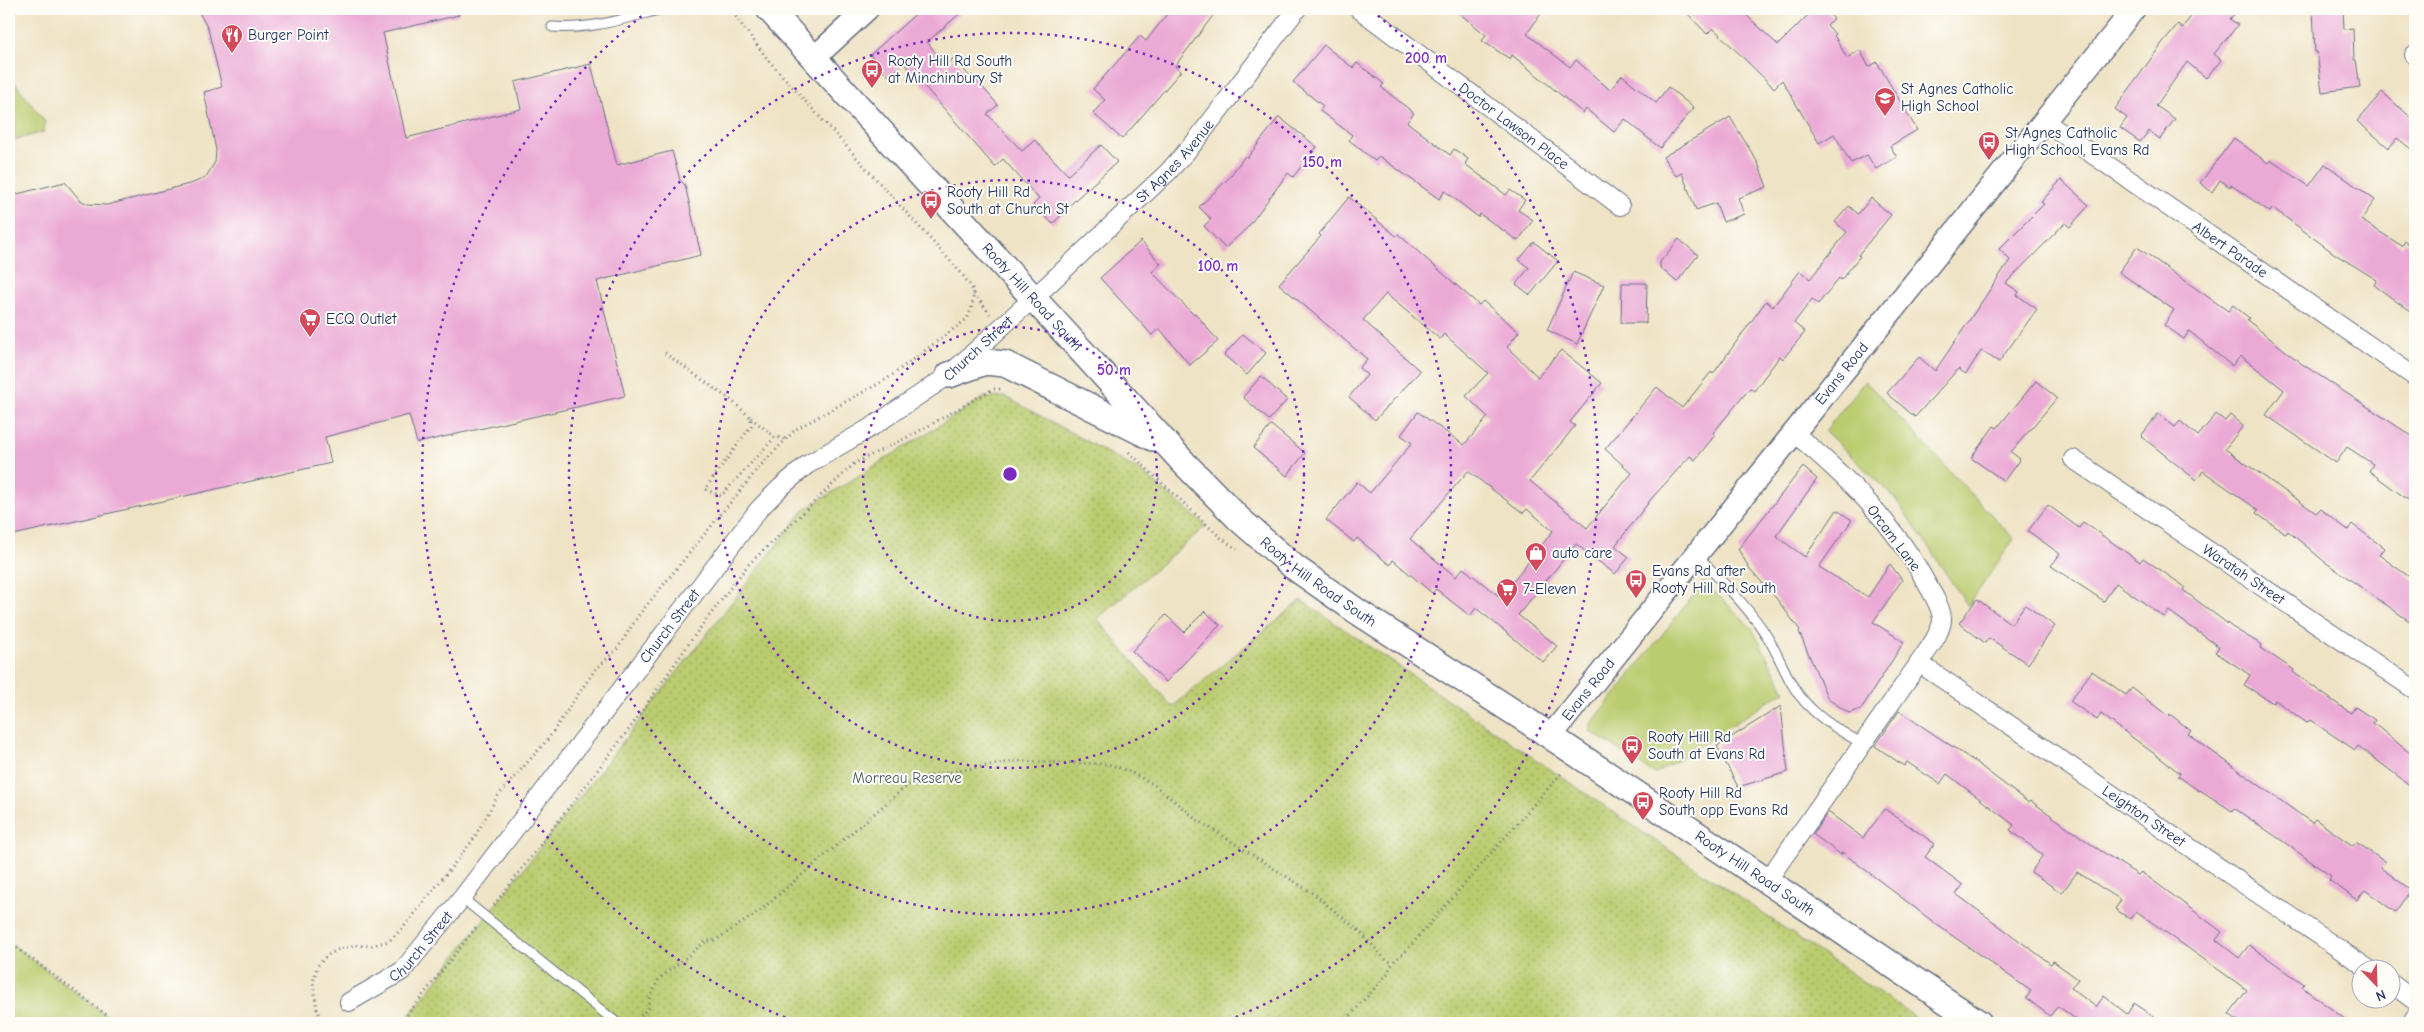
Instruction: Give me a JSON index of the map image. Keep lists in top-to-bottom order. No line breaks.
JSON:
{"streets":{"main road":["Rooty Hill Road South"],"street":["Doctor Lawson Place","St Agnes Avenue","Albert Parade","Church Street","Evans Road","Orcam Lane","Waratah Street","Leighton Street"]},"crossings":[["St Agnes Avenue","Rooty Hill Road South"],["St Agnes Avenue","Church Street"],["Albert Parade","Evans Road"],["Rooty Hill Road South","Church Street"],["Rooty Hill Road South","Evans Road"],["Evans Road","Orcam Lane"],["Orcam Lane","Leighton Street"]],"parks":["Morreau Reserve"],"places":{"restaurant":["Burger Point"],"bus stop":["Rooty Hill Rd South at Minchinbury St","St Agnes Catholic High School, Evans Rd","Rooty Hill Rd South at Church St","Evans Rd after Rooty Hill Rd South","Rooty Hill Rd South at Evans Rd","Rooty Hill Rd South opp Evans Rd"],"school or university":["St Agnes Catholic High School"],"supermarket":["ECQ Outlet","7-Eleven"],"shop":["auto care"]},"north":"bottom right","rings":["200 m","150 m","100 m","50 m"]}
